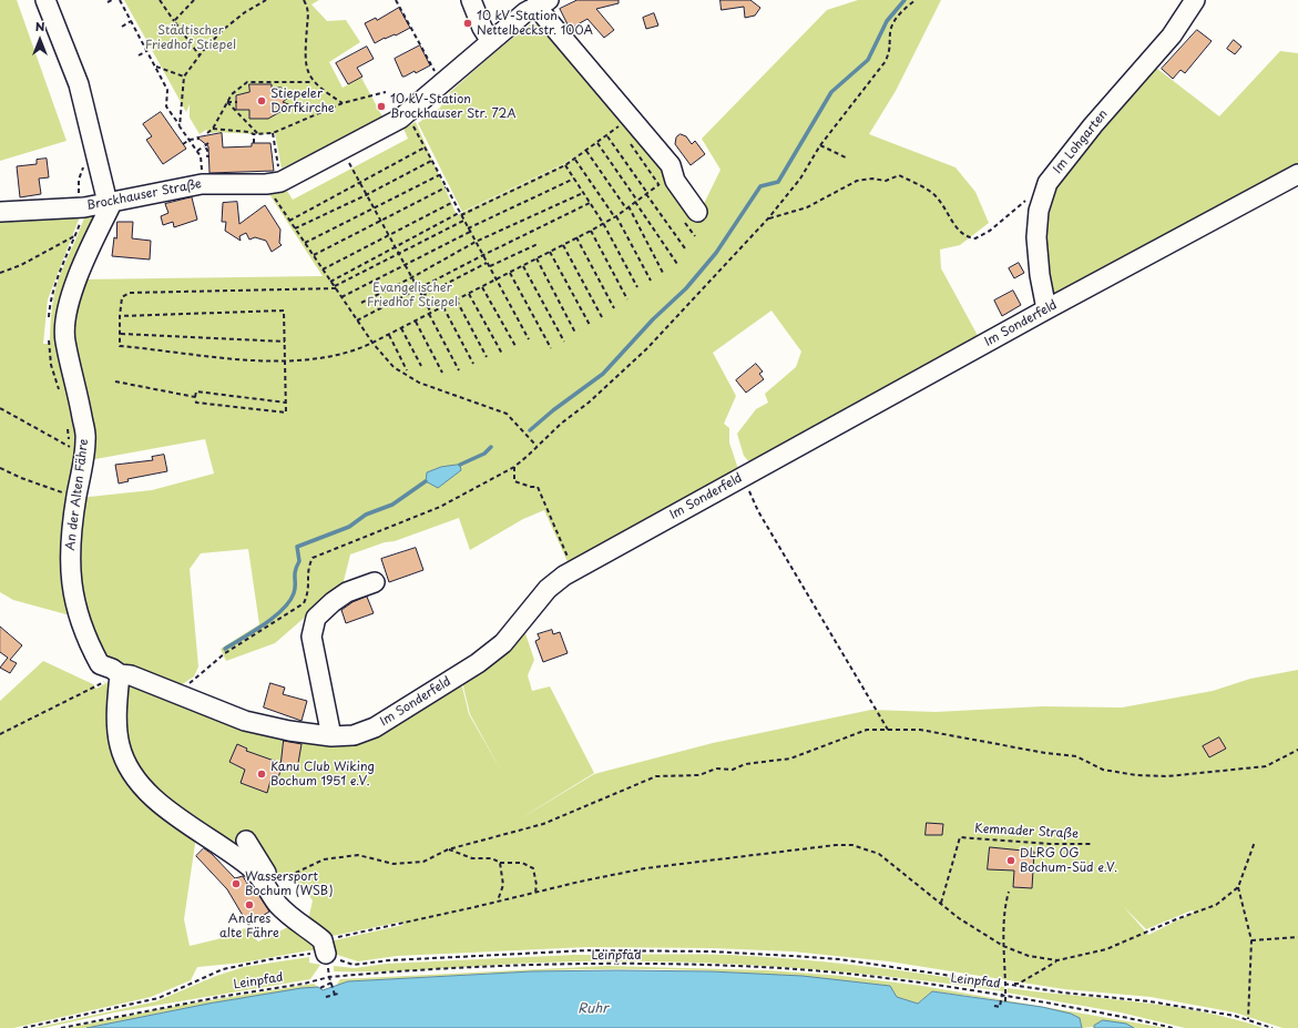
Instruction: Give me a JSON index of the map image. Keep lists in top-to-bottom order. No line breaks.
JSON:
{"streets":{"street":["Im Lohgarten","Brockhauser Straße","Im Sonderfeld","An der Alten Fähre"],"path":["Kemnader Straße","Leinpfad"]},"crossings":[["Im Lohgarten","Im Sonderfeld"],["Brockhauser Straße","An der Alten Fähre"],["Im Sonderfeld","An der Alten Fähre"]],"water":["Ruhr"],"parks":["Städtischer Friedhof Stiepel","Evangelischer Friedhof Stiepel"],"places":["10 kV-Station Nettelbeckstr. 100A","Stiepeler Dorfkirche","10 kV-Station Brockhauser Str. 72A","Kanu Club Wiking Bochum 1951 e.V.","DLRG OG Bochum-Süd e.V.","Wassersport Bochum (WSB)","Andres alte Fähre"],"north":"top"}
